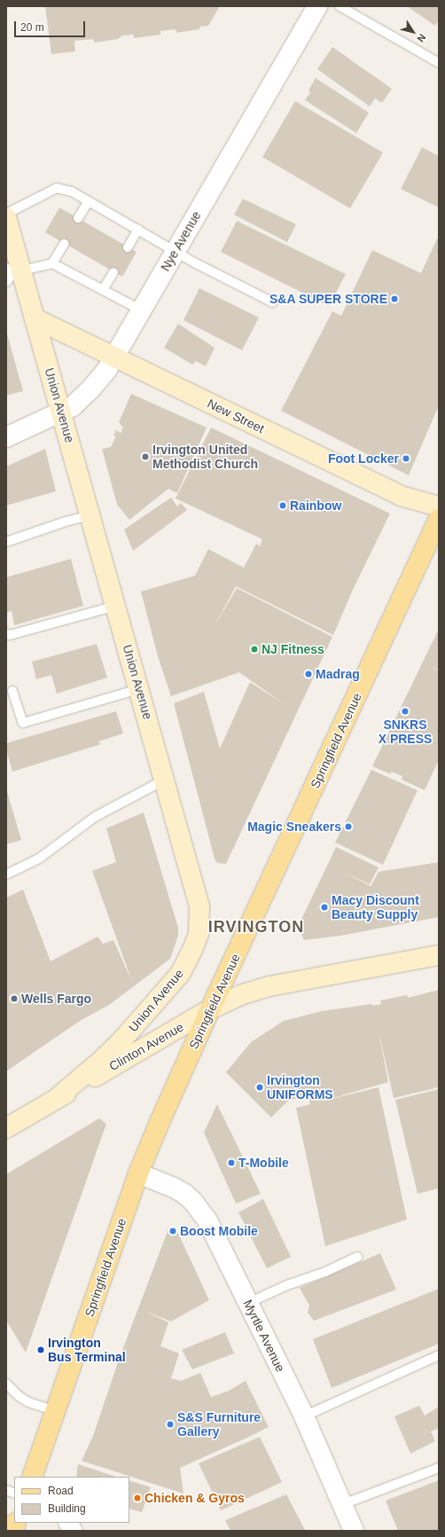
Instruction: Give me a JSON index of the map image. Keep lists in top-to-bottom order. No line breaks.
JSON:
{"streets":{"main road":["Union Avenue","New Street","Springfield Avenue","Clinton Avenue"],"street":["Nye Avenue","Myrtle Avenue"]},"crossings":[["Nye Avenue","Union Avenue"],["Nye Avenue","New Street"],["Union Avenue","New Street"],["Union Avenue","Clinton Avenue"],["Springfield Avenue","Clinton Avenue"],["Springfield Avenue","Myrtle Avenue"]],"districts":["IRVINGTON"],"places":["S&A SUPER STORE","Irvington United Methodist Church","Foot Locker","Rainbow","NJ Fitness","Madrag","SNKRS X PRESS","Magic Sneakers","Macy Discount Beauty Supply","Wells Fargo","Irvington UNIFORMS","T-Mobile","Boost Mobile","Irvington Bus Terminal","S&S Furniture Gallery","Chicken & Gyros"],"legend":["Road","Building"],"scale_bar":"20 m","north":"bottom right"}
